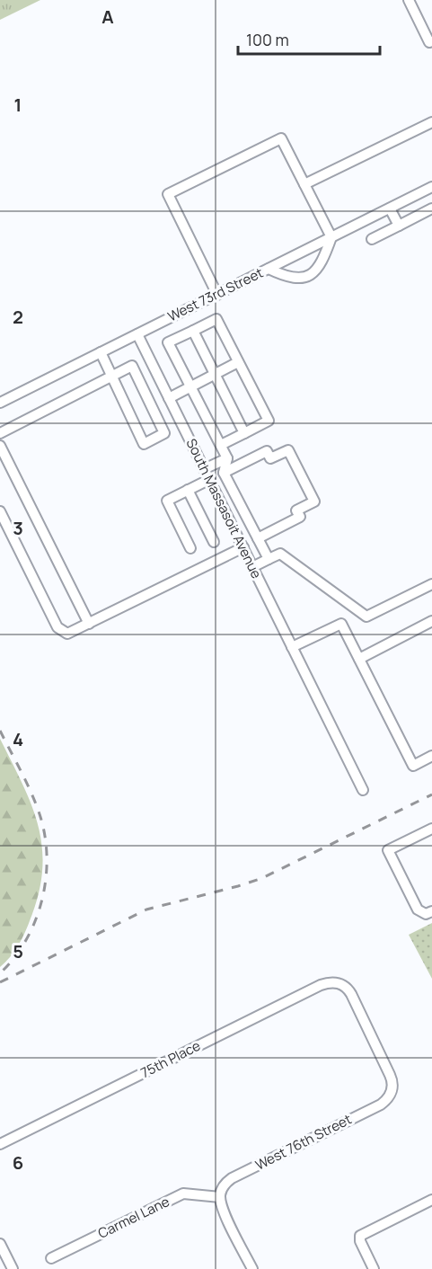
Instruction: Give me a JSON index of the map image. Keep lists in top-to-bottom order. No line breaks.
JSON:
{"streets":{"street":["West 73rd Street","South Massasoit Avenue","75th Place","West 76th Street","Carmel Lane"]},"crossings":[["West 73rd Street","South Massasoit Avenue"],["75th Place","West 76th Street"],["West 76th Street","Carmel Lane"]],"scale_bar":"100 m","grid":{"columns":["A"],"rows":["1","2","3","4","5","6"]}}
